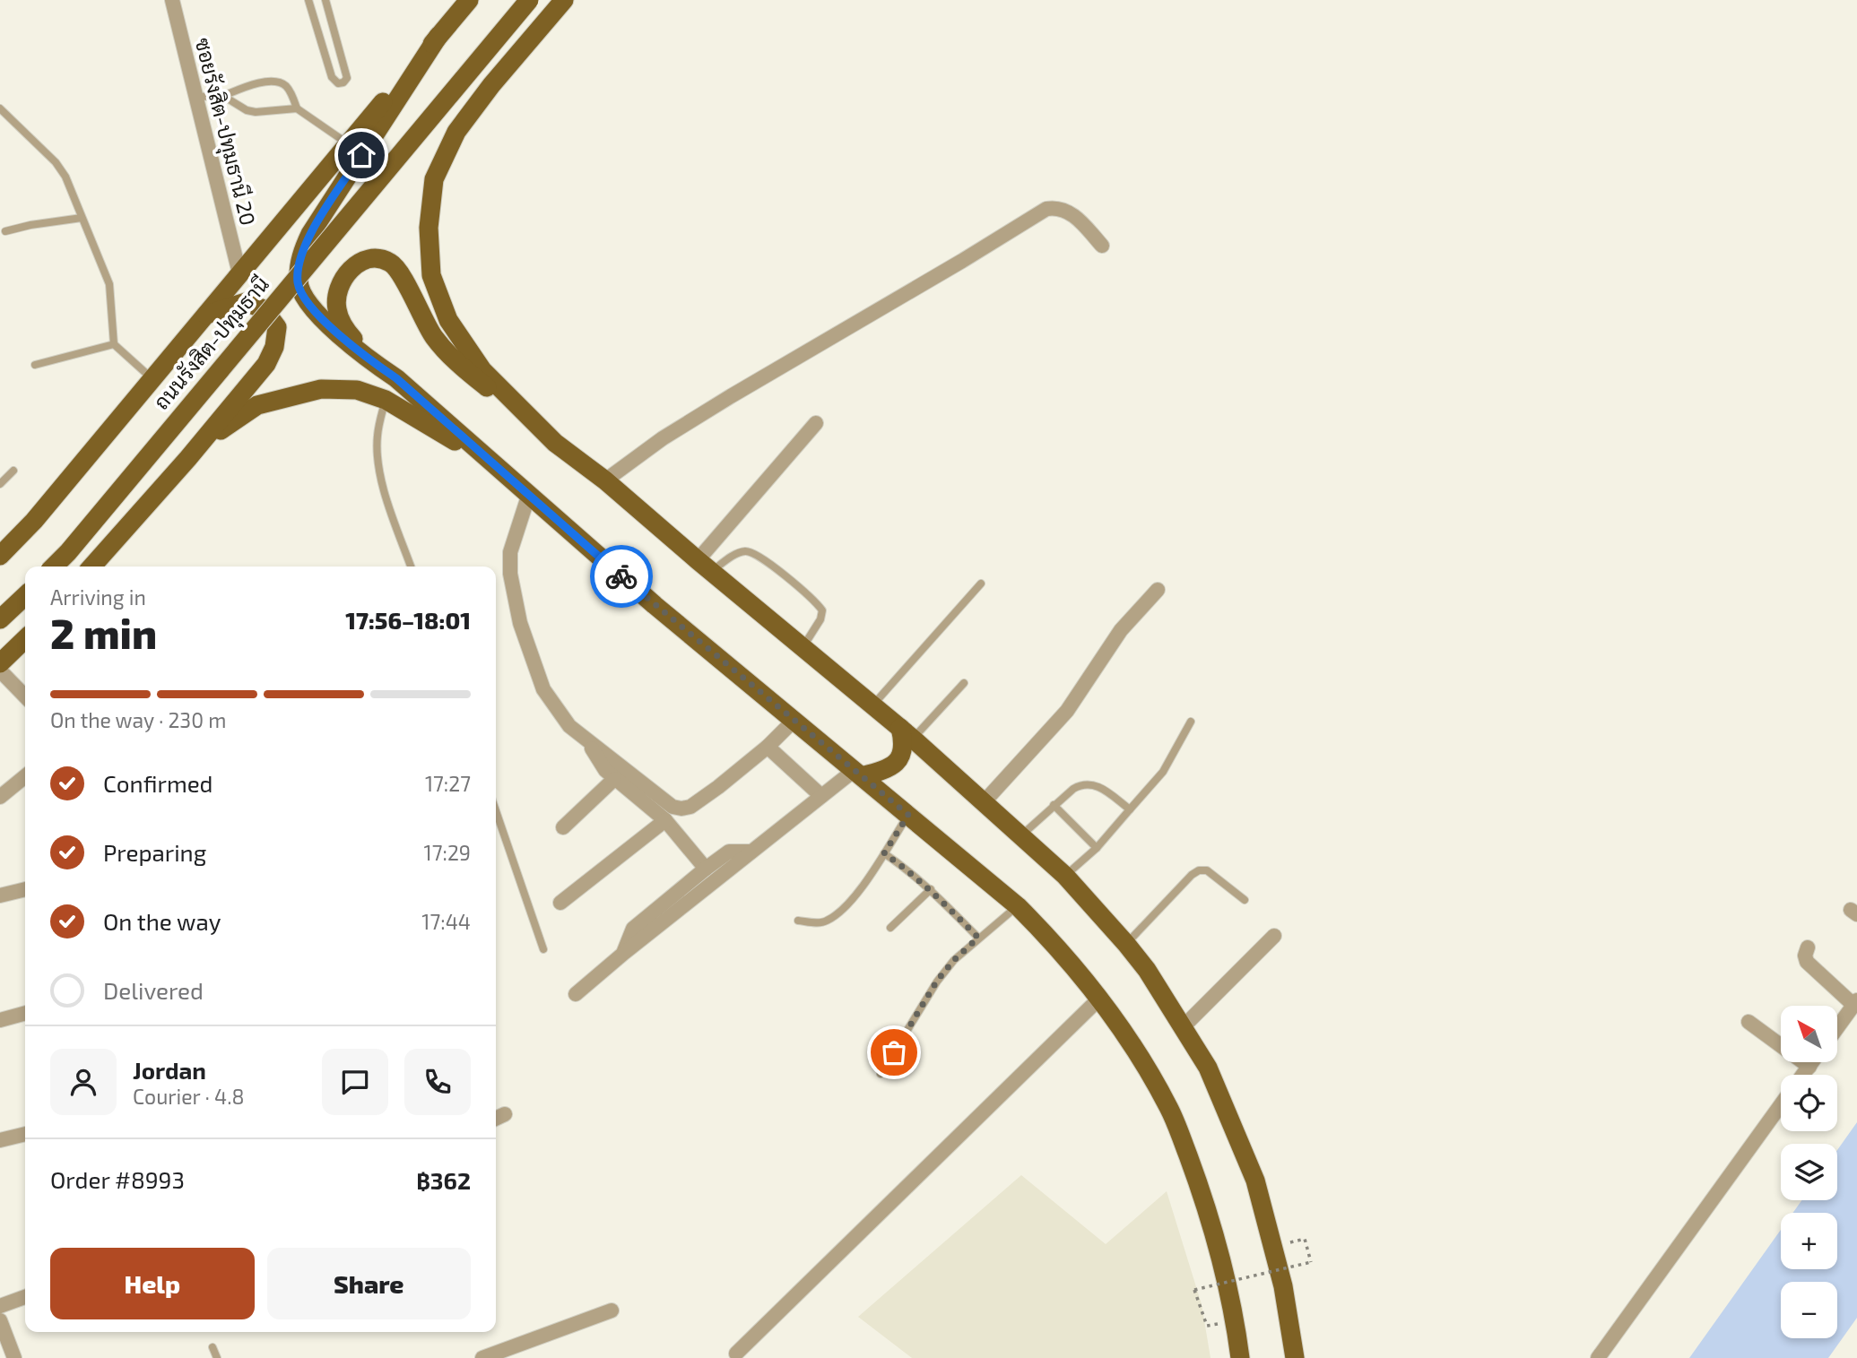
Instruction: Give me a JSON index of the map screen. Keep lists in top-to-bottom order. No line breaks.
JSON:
{"streets":{"main road":["ถนนรังสิต-ปทุมธานี"],"street":["ซอยรังสิต-ปทุมธานี 20"]},"crossings":[["ซอยรังสิต-ปทุมธานี 20","ถนนรังสิต-ปทุมธานี"]],"north":"top left","page":{"heading":["2 min","Arriving in","17:56–18:01"],"panel":["Jordan","Courier · 4.8","Order #8993","฿362"],"bar":"On the way · 230 m","list":[["Confirmed","17:27"],["Preparing","17:29"],["On the way","17:44"],"Delivered"],"map_buttons":["+","−"],"buttons":["Help","Share"]}}
